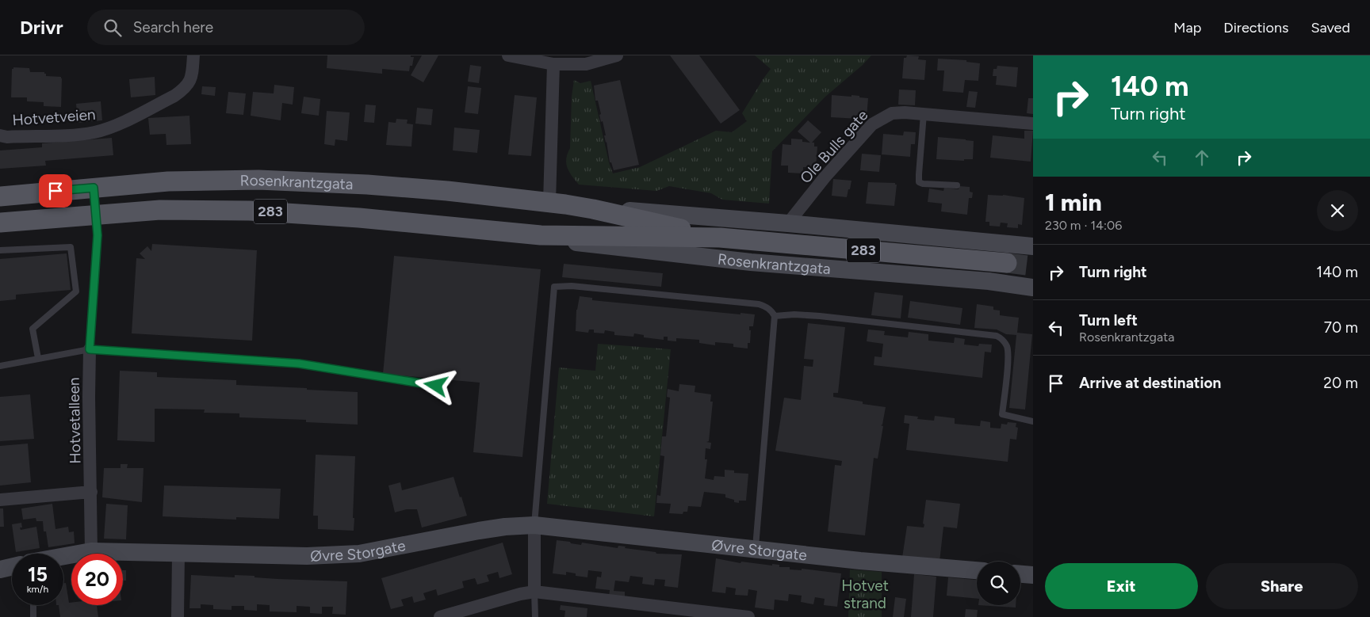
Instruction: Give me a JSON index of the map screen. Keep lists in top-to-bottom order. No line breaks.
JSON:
{"streets":{"main road":["Rosenkrantzgata","283","Øvre Storgate"],"street":["Hotvetveien","Ole Bulls gate","Hotvetalleen"]},"crossings":[["Ole Bulls gate","Rosenkrantzgata"],["Hotvetalleen","Øvre Storgate"]],"parks":["Hotvet strand"],"page":{"header":"Drivr","search":"Search here","nav":["Map","Directions","Saved"],"turn":["140 m","Turn right"],"heading":["1 min","230 m · 14:06"],"list":[{"name":"Turn right","value":"140 m"},{"name":"Turn left","note":"Rosenkrantzgata","value":"70 m"},{"name":"Arrive at destination","value":"20 m"}],"speed":"15 km/h","limit":"20","buttons":["Exit","Share"]}}
